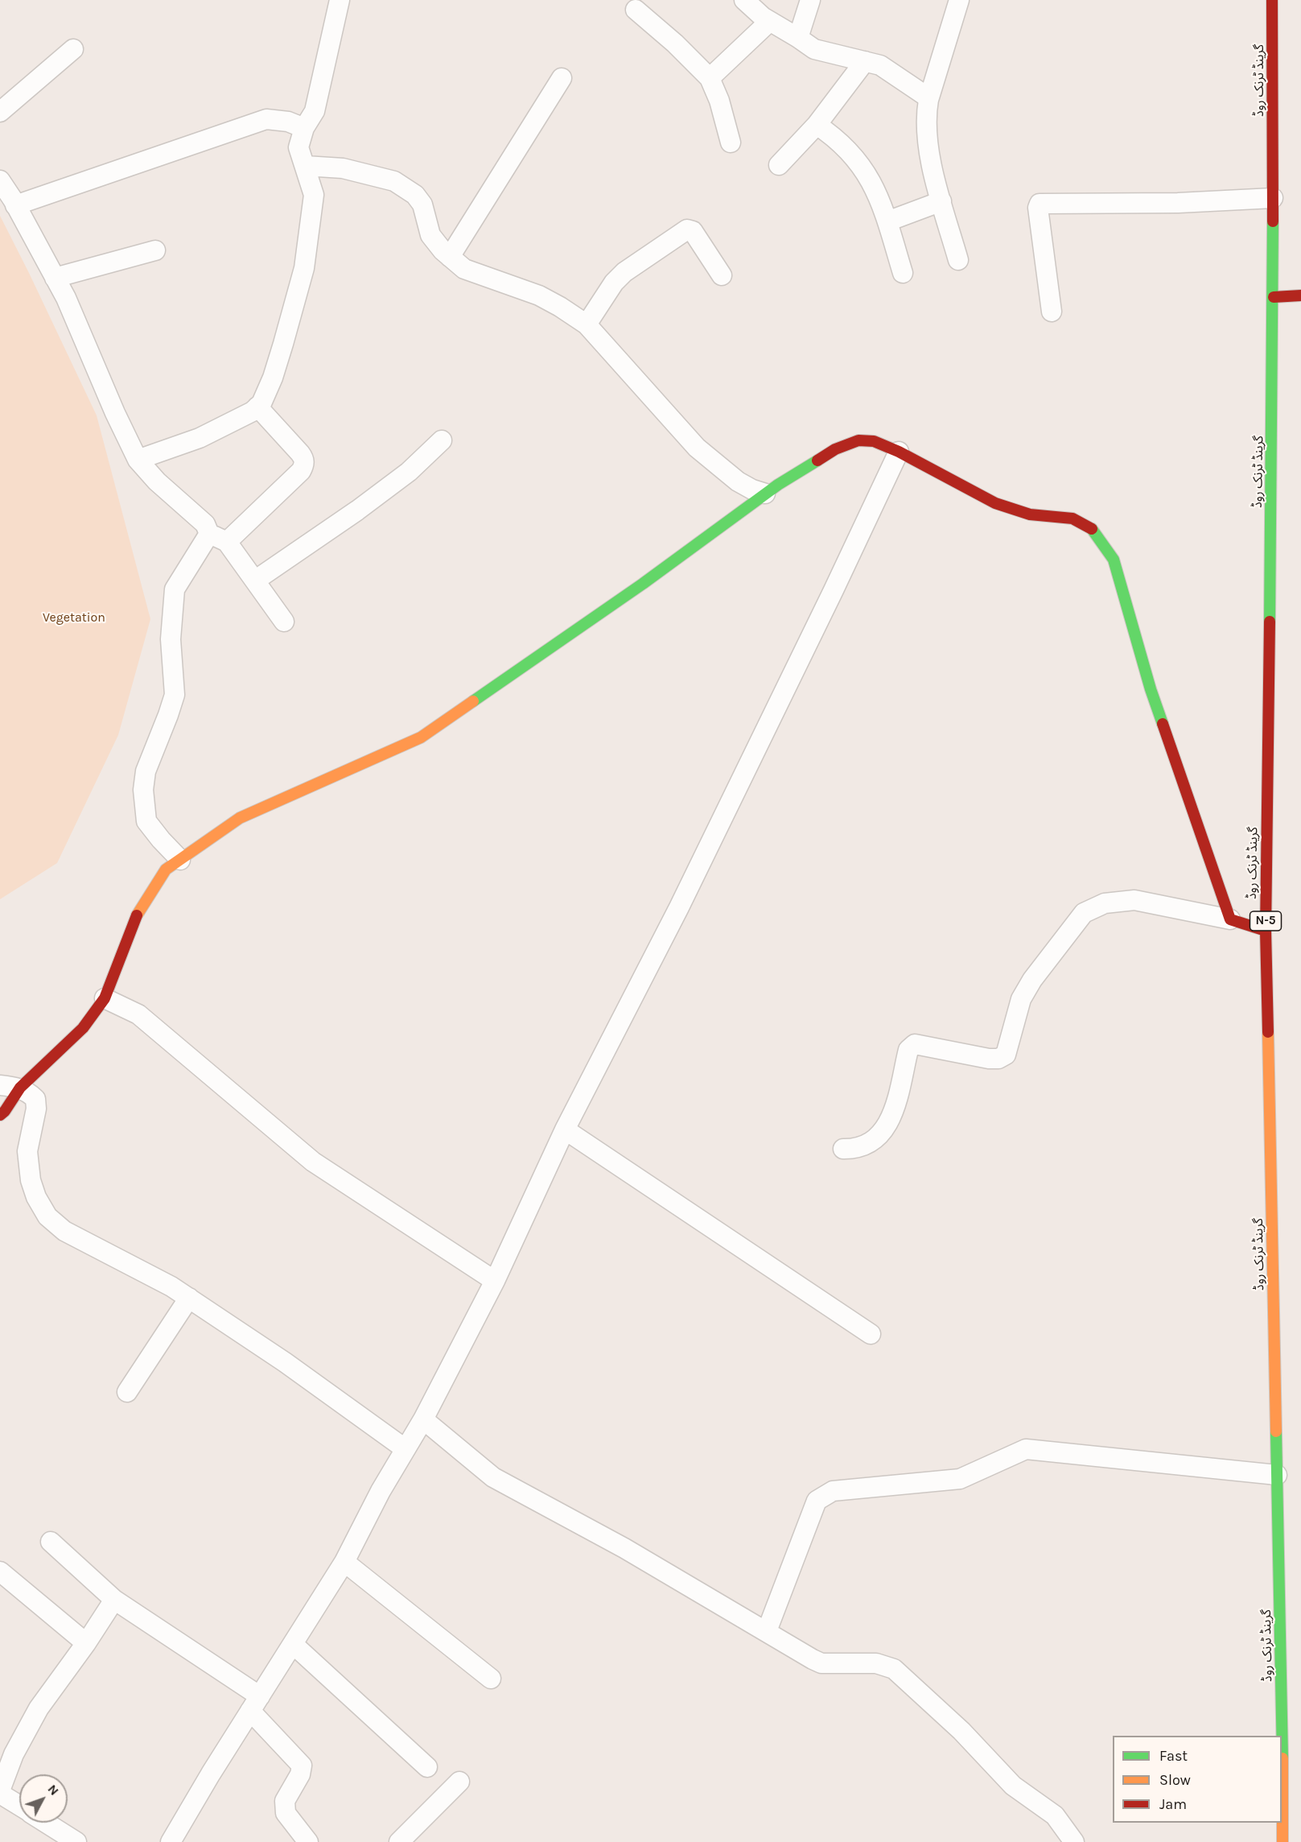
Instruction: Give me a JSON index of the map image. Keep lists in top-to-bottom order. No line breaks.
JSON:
{"streets":{"main road":["گرینڈ ٹرنک روڈ","N-5"]},"parks":["Vegetation"],"legend":["Fast","Slow","Jam"],"north":"top right"}
